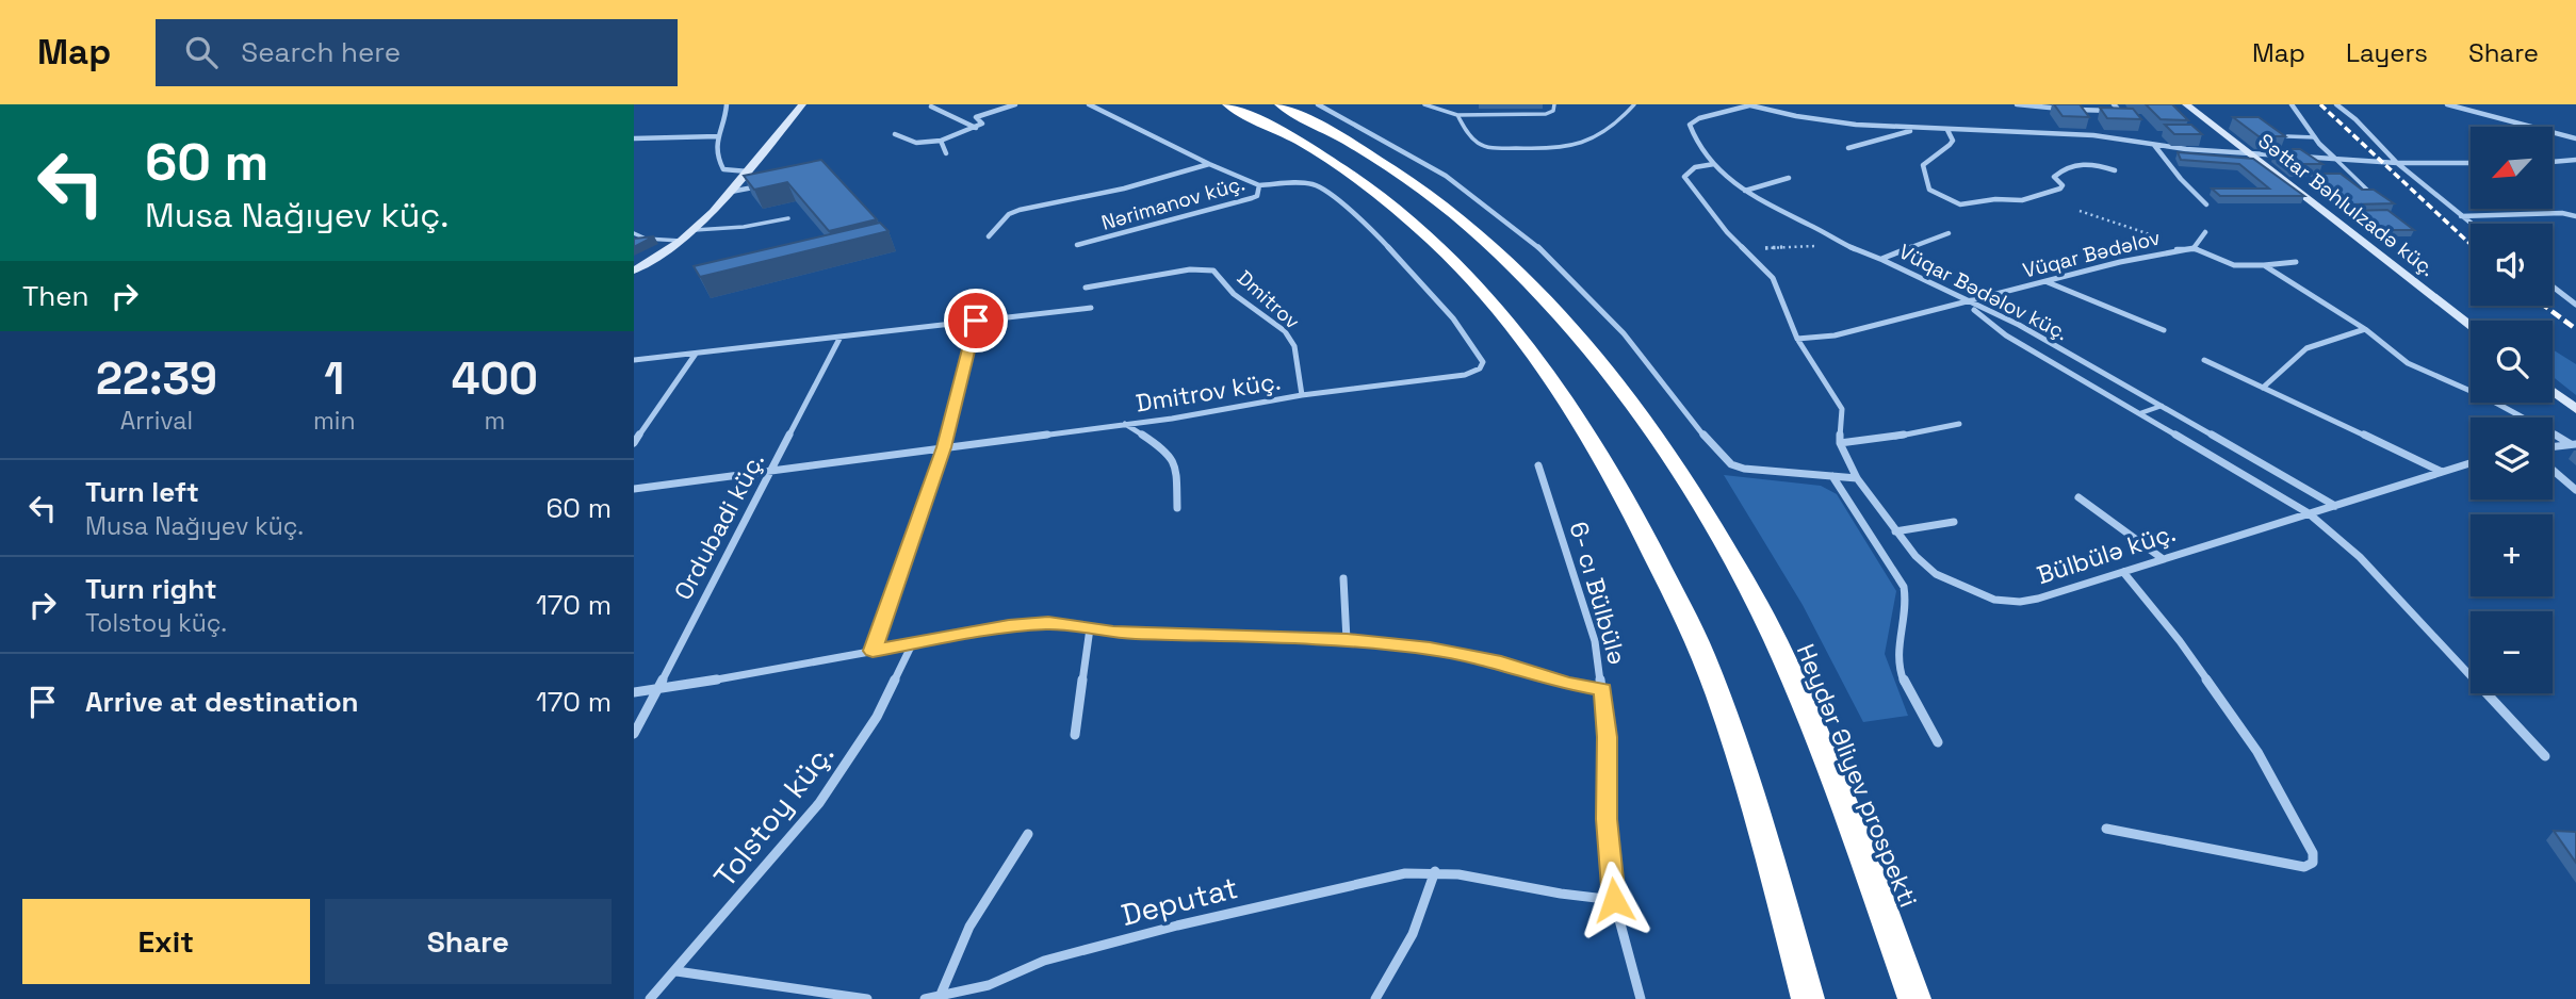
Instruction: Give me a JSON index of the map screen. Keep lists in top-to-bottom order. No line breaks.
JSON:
{"streets":{"highway":["Heydər Əliyev prospekti"],"main road":["Səttar Bəhlulzadə küç."],"street":["Nərimanov küç.","Vüqar Bədəlov","Vüqar Bədəlov küç.","Dmitrov","Dmitrov küç.","Ordubadi küç.","Bülbülə küç.","6- cı Bülbülə","Tolstoy küç.","Deputat"]},"crossings":[["Nərimanov küç.","Dmitrov küç."],["Vüqar Bədəlov","Vüqar Bədəlov küç."],["Vüqar Bədəlov","Bülbülə küç."],["Vüqar Bədəlov küç.","Bülbülə küç."],["Dmitrov","Dmitrov küç."],["Dmitrov küç.","Ordubadi küç."],["6- cı Bülbülə","Deputat"]],"north":"bottom left","page":{"header":"Map","search":"Search here","nav":["Map","Layers","Share"],"turn":["60 m","Musa Nağıyev küç."],"map_buttons":["+","−"],"then":"Then","eta":["22:39","Arrival","1","min","400","m"],"list":[{"name":"Turn left","note":"Musa Nağıyev küç.","value":"60 m"},{"name":"Turn right","note":"Tolstoy küç.","value":"170 m"},{"name":"Arrive at destination","value":"170 m"}],"buttons":["Exit","Share"]}}
